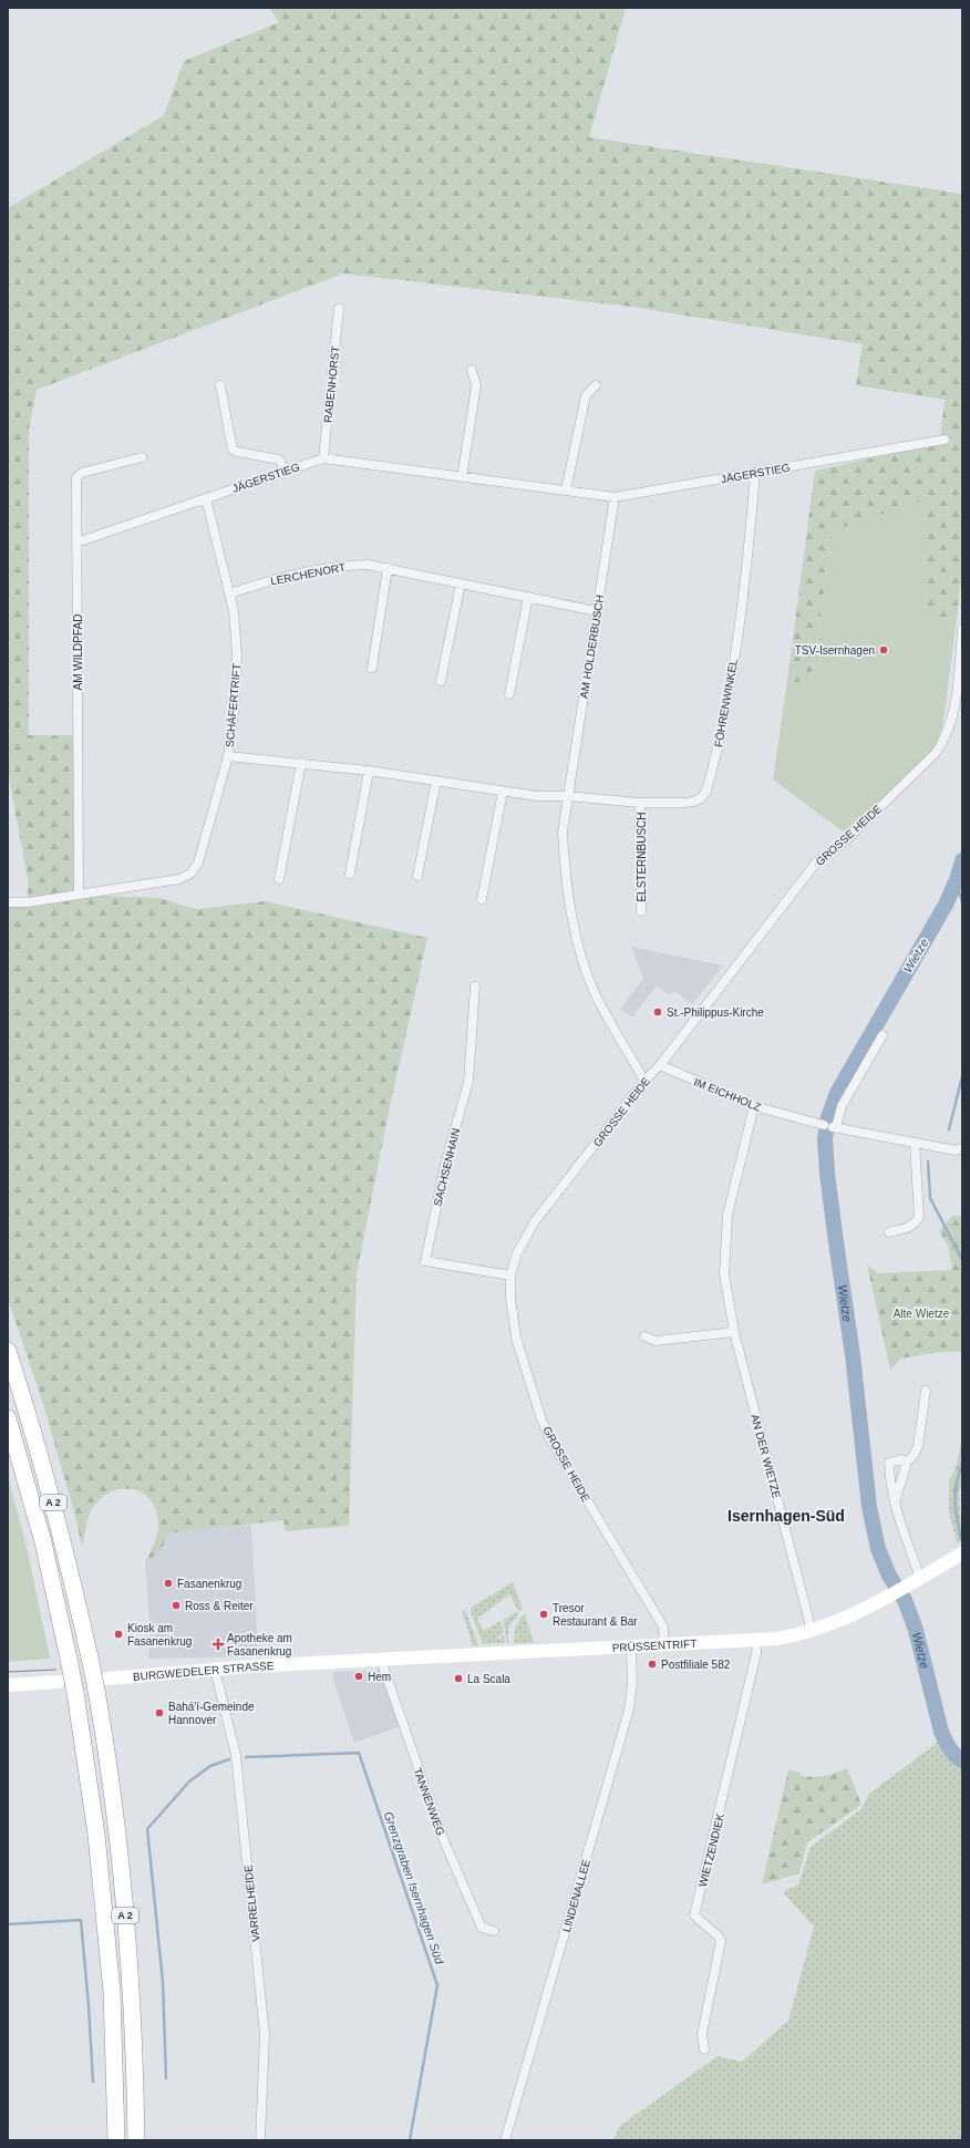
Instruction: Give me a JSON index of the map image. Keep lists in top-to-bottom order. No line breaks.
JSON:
{"streets":{"highway":["A 2"],"main road":["PRÜSSENTRIFT","BURGWEDELER STRASSE"],"street":["RABENHORST","JÄGERSTIEG","LERCHENORT","AM HOLDERBUSCH","AM WILDPFAD","FÖHRENWINKEL","SCHÄFERTRIFT","GROSSE HEIDE","ELSTERNBUSCH","IM EICHHOLZ","SACHSENHAIN","AN DER WIETZE","TANNENWEG","WIETZENDIEK","LINDENALLEE","VARRELHEIDE"]},"crossings":[["RABENHORST","JÄGERSTIEG"],["JÄGERSTIEG","AM HOLDERBUSCH"],["JÄGERSTIEG","AM WILDPFAD"],["JÄGERSTIEG","FÖHRENWINKEL"],["JÄGERSTIEG","SCHÄFERTRIFT"],["LERCHENORT","AM HOLDERBUSCH"],["LERCHENORT","SCHÄFERTRIFT"],["AM HOLDERBUSCH","FÖHRENWINKEL"],["AM HOLDERBUSCH","GROSSE HEIDE"],["AM WILDPFAD","SCHÄFERTRIFT"],["FÖHRENWINKEL","SCHÄFERTRIFT"],["FÖHRENWINKEL","ELSTERNBUSCH"],["GROSSE HEIDE","IM EICHHOLZ"],["GROSSE HEIDE","SACHSENHAIN"],["GROSSE HEIDE","PRÜSSENTRIFT"],["IM EICHHOLZ","AN DER WIETZE"],["AN DER WIETZE","PRÜSSENTRIFT"],["PRÜSSENTRIFT","BURGWEDELER STRASSE"],["PRÜSSENTRIFT","TANNENWEG"],["PRÜSSENTRIFT","WIETZENDIEK"],["PRÜSSENTRIFT","LINDENALLEE"],["BURGWEDELER STRASSE","VARRELHEIDE"]],"districts":["Isernhagen-Süd"],"water":["Wietze","Grenzgraben Isernhagen Süd"],"parks":["Alte Wietze"],"places":{"other":["TSV-Isernhagen","St.-Philippus-Kirche","Fasanenkrug","Ross & Reiter","Tresor Restaurant & Bar","Kiosk am Fasanenkrug","Postfiliale 582","Hem","La Scala","Bahá'í-Gemeinde Hannover"],"health":["Apotheke am Fasanenkrug"]}}
